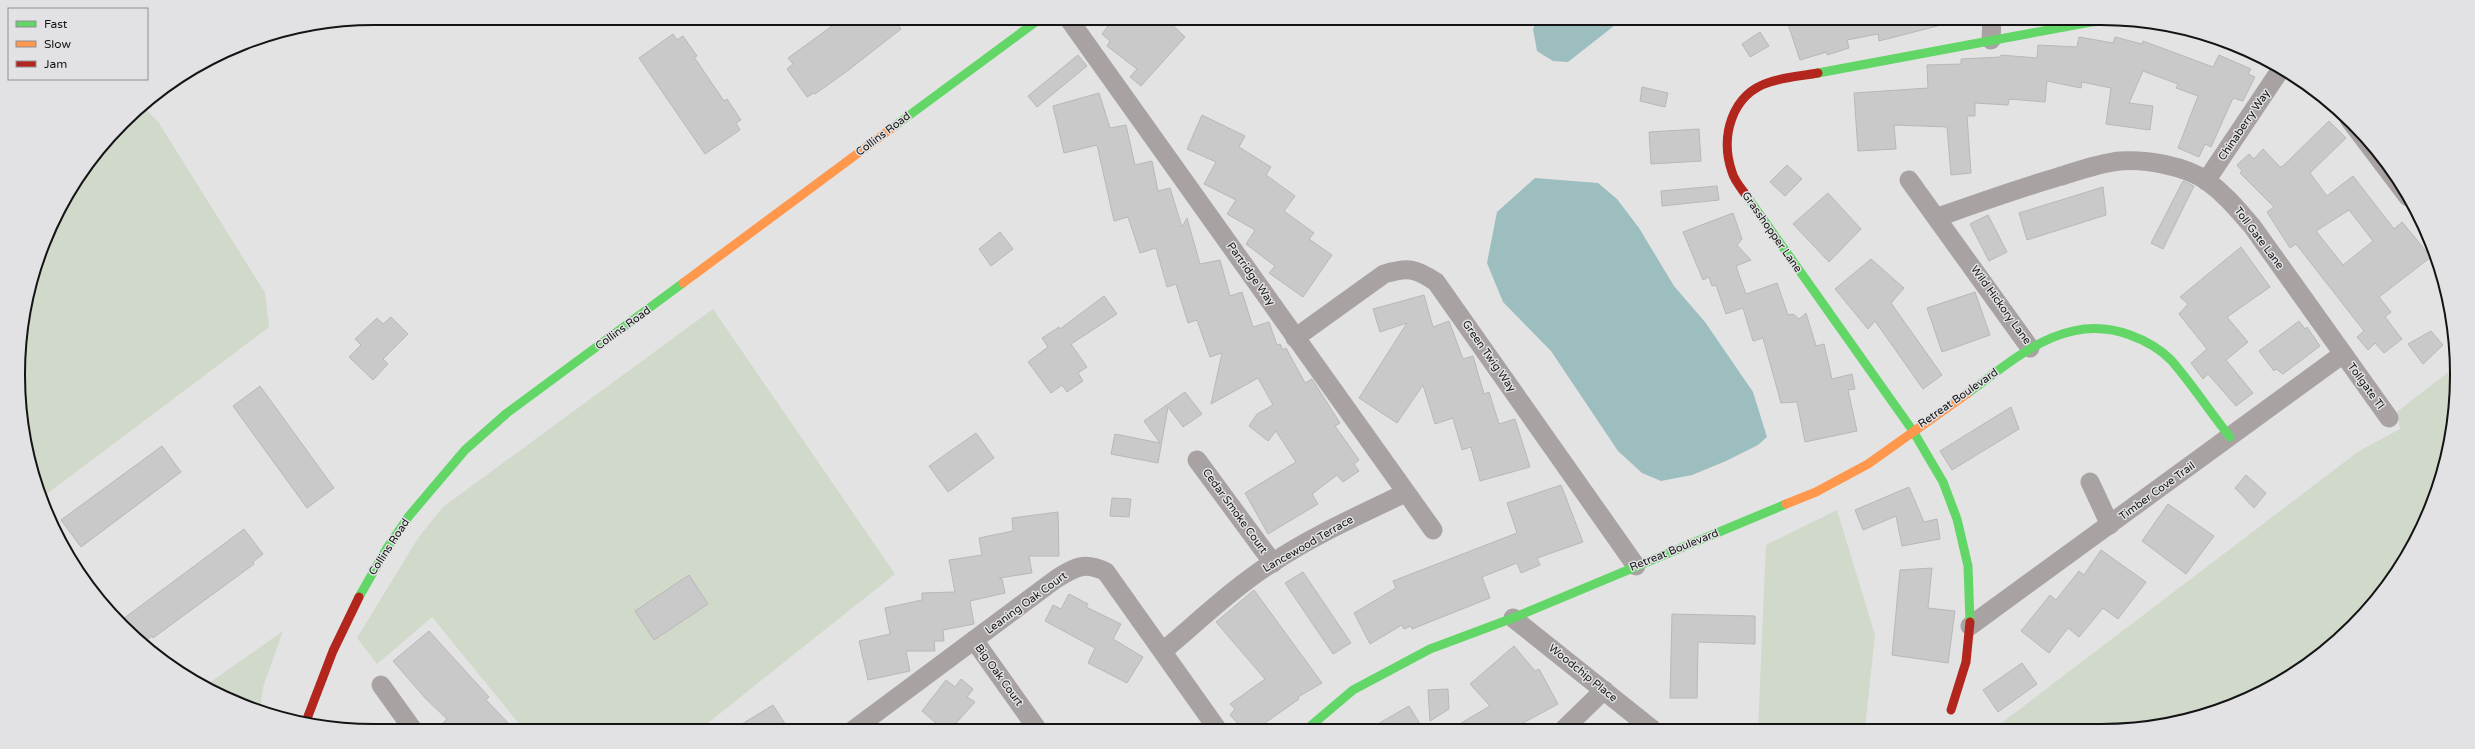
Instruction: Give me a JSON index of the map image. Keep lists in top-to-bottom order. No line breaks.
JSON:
{"streets":{"street":["Chinaberry Way","Collins Road","Grasshopper Lane","Toll Gate Lane","Partridge Way","Wild Hickory Lane","Green Twig Way","Tollgate Tl","Retreat Boulevard","Timber Cove Trail","Cedar Smoke Court","Lancewood Terrace","Leaning Oak Court","Woodchip Place","Big Oak Court"]},"crossings":[["Chinaberry Way","Toll Gate Lane"],["Grasshopper Lane","Retreat Boulevard"],["Grasshopper Lane","Timber Cove Trail"],["Toll Gate Lane","Wild Hickory Lane"],["Toll Gate Lane","Tollgate Tl"],["Toll Gate Lane","Timber Cove Trail"],["Partridge Way","Green Twig Way"],["Partridge Way","Lancewood Terrace"],["Wild Hickory Lane","Retreat Boulevard"],["Wild Hickory Lane","Timber Cove Trail"],["Green Twig Way","Retreat Boulevard"],["Tollgate Tl","Timber Cove Trail"],["Retreat Boulevard","Woodchip Place"],["Cedar Smoke Court","Lancewood Terrace"],["Lancewood Terrace","Leaning Oak Court"],["Leaning Oak Court","Big Oak Court"]],"legend":["Fast","Slow","Jam"]}
